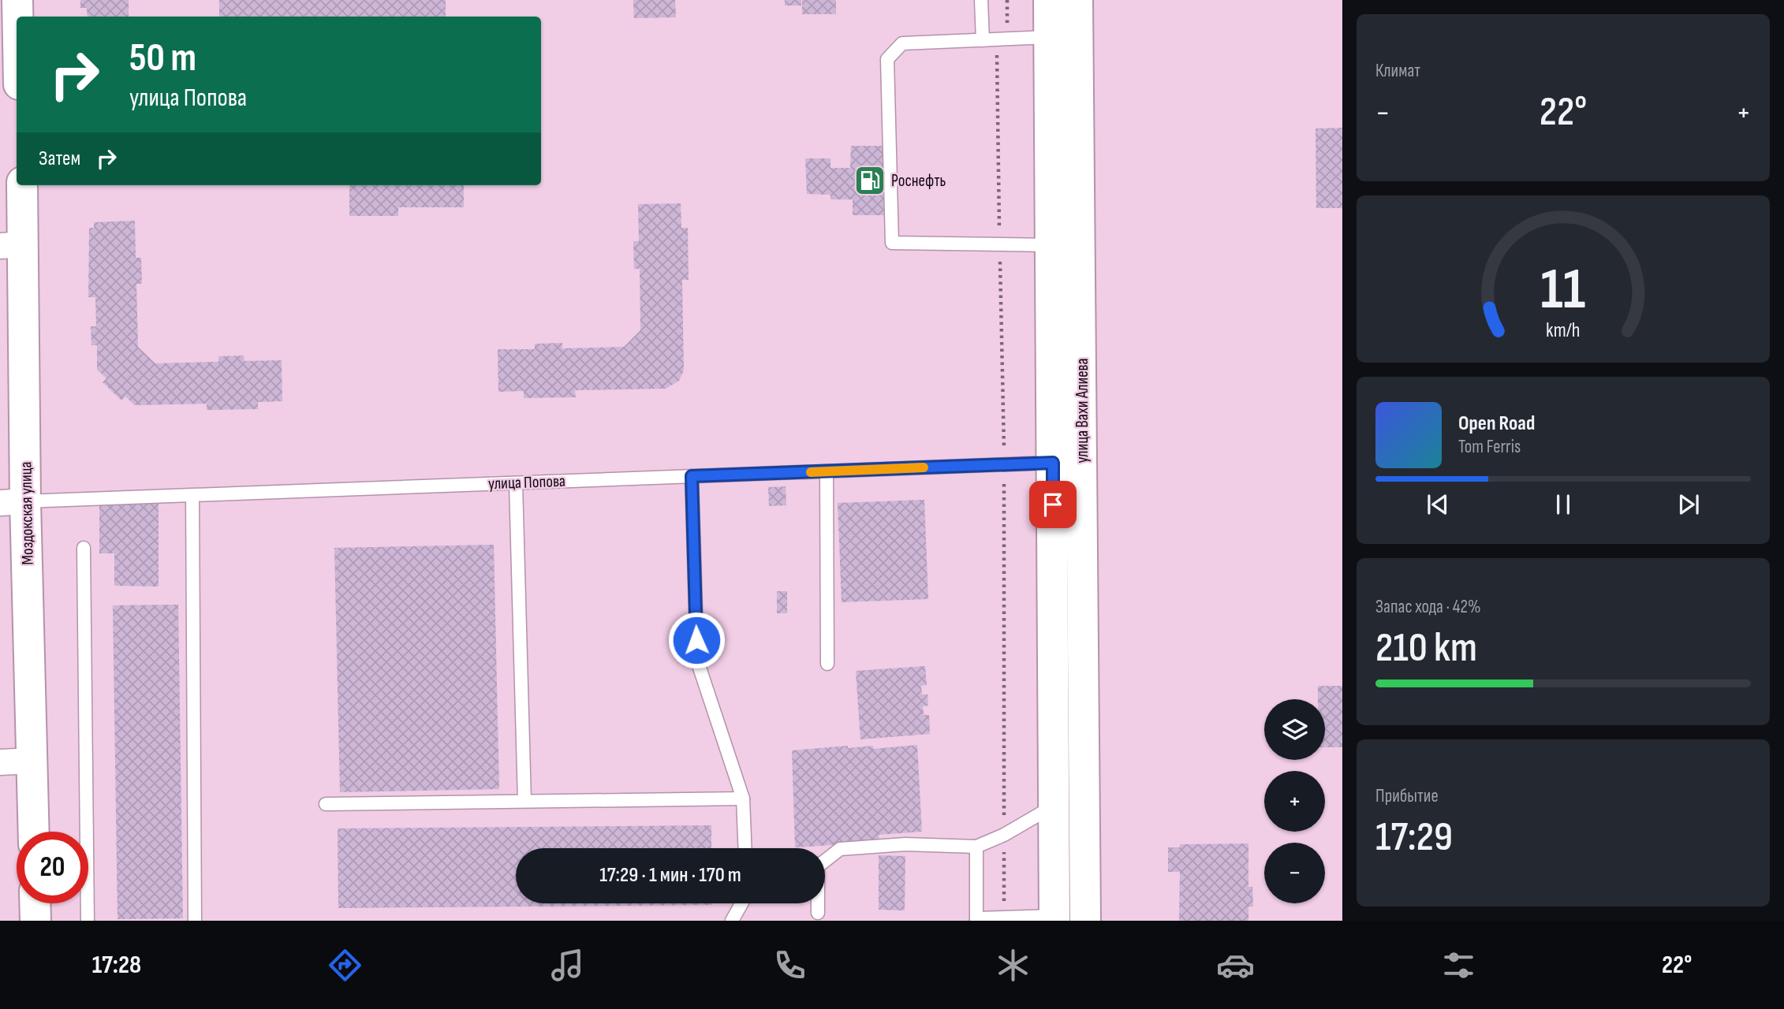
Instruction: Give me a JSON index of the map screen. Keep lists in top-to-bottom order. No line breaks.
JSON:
{"streets":{"main road":["улица Вахи Алиева","Моздокская улица"],"lane":["улица Попова"]},"crossings":[["улица Вахи Алиева","улица Попова"],["улица Попова","Моздокская улица"]],"places":{"fuel station":["Роснефть"]},"page":{"tile":["Климат",["Запас хода · 42%","210 km"],["Прибытие","17:29"]],"turn":["50 m","улица Попова"],"heat":["−","22°","+"],"then":"Затем","song":["Open Road","Tom Ferris"],"map_buttons":["+","−"],"limit":"20","trip":"17:29 · 1 мин · 170 m","tabs":["17:28","22°"],"gauge":["11","km/h"]}}
